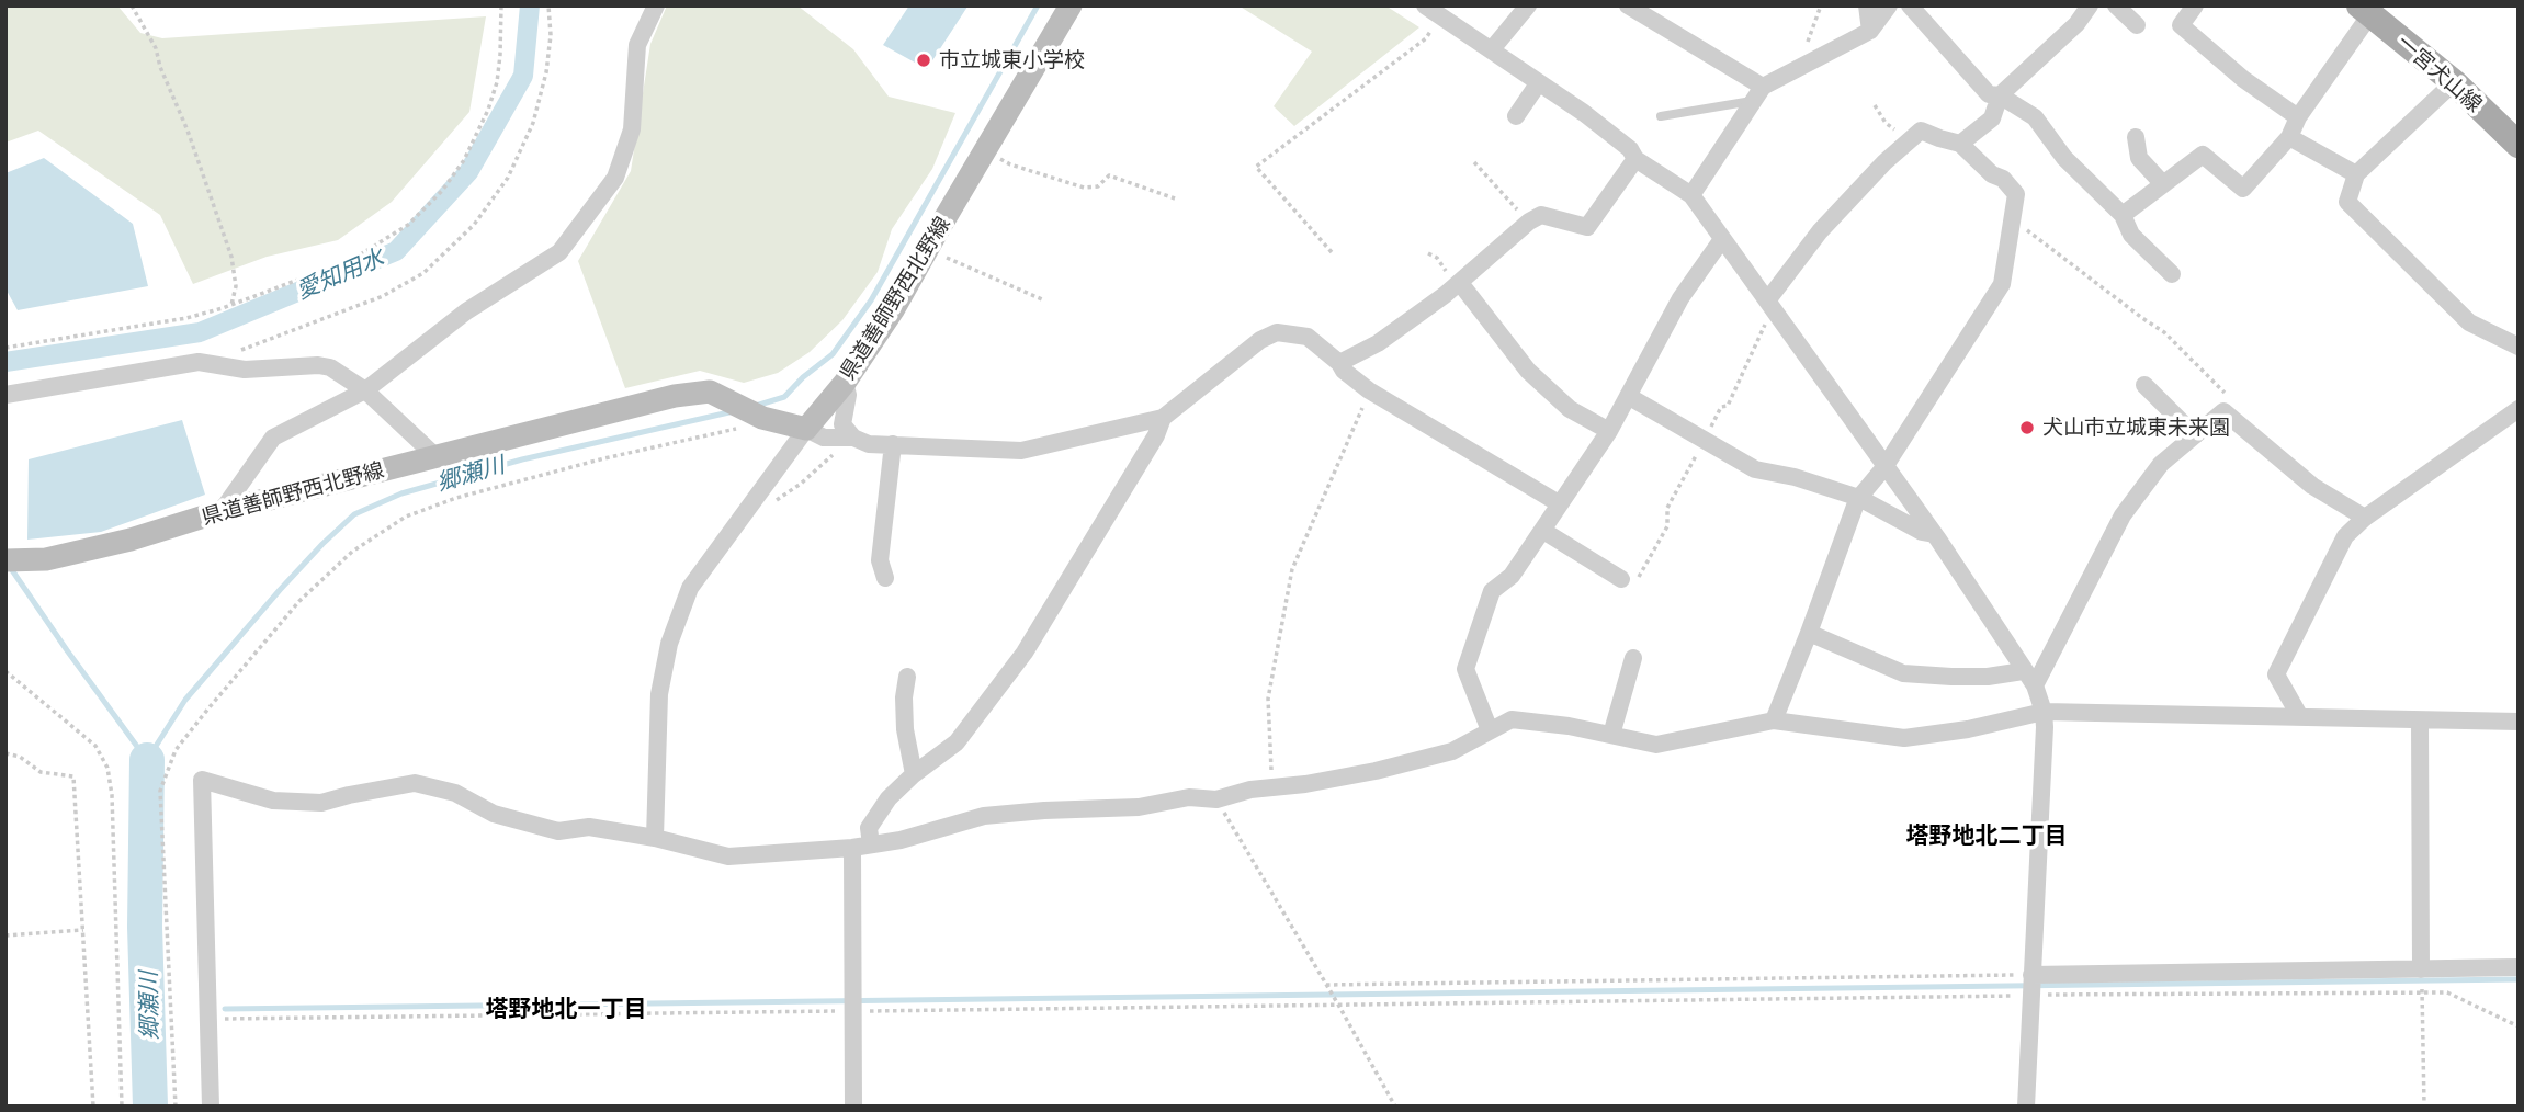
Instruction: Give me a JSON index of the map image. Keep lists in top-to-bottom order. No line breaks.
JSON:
{"streets":{"main road":["一宮犬山線","県道善師野西北野線"]},"districts":["塔野地北二丁目","塔野地北一丁目"],"water":["愛知用水","郷瀬川"],"places":["市立城東小学校","犬山市立城東未来園"]}
